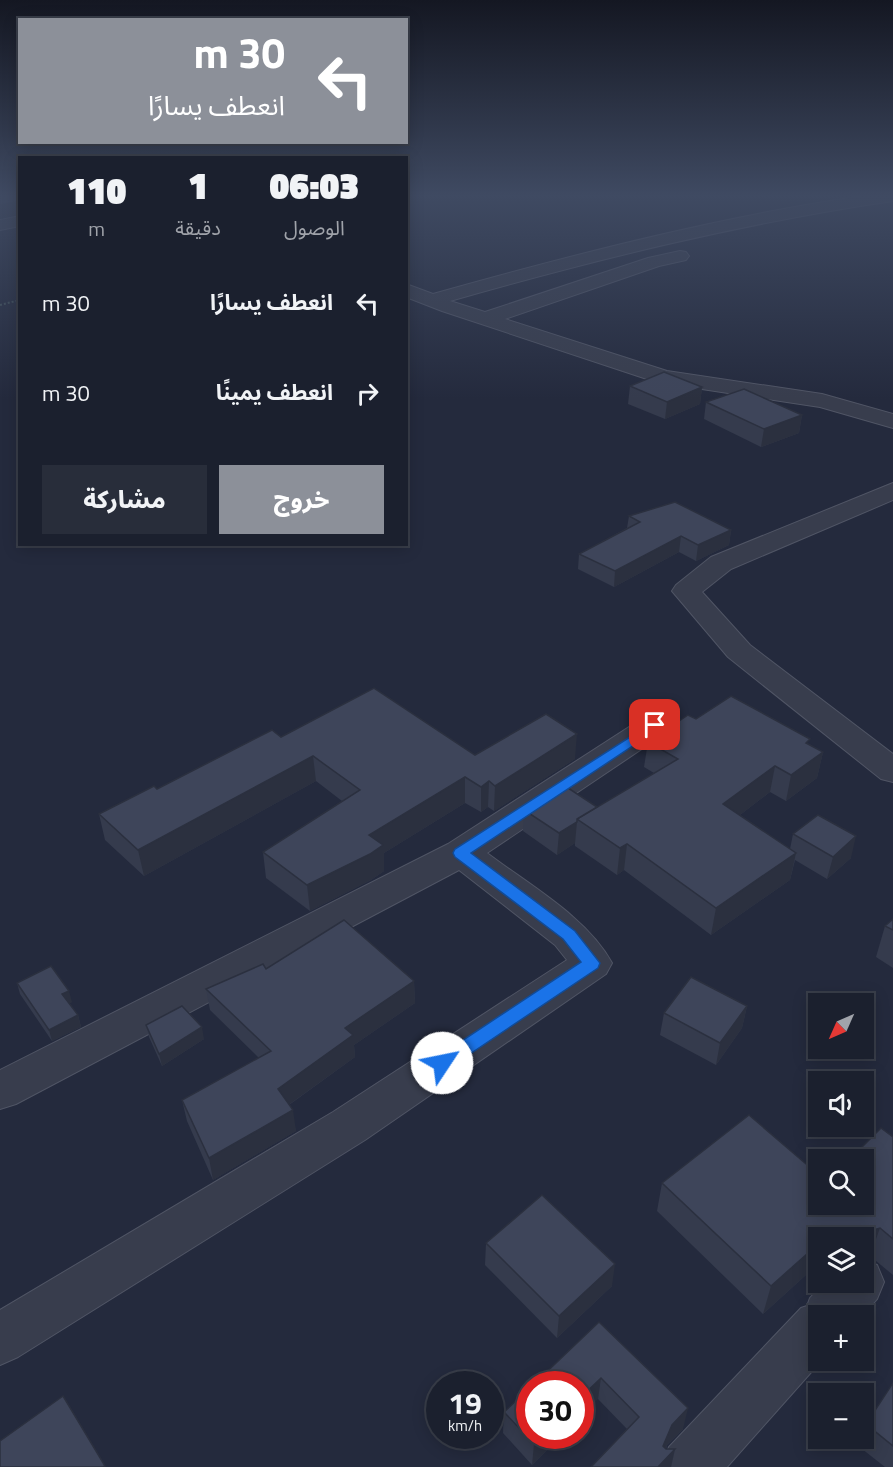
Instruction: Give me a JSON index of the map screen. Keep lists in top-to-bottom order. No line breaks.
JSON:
{"north":"bottom left","page":{"turn":["30 m","انعطف يسارًا"],"eta":["06:03","الوصول","1","دقيقة","110","m"],"list":[{"name":"انعطف يسارًا","value":"30 m"},{"name":"انعطف يمينًا","value":"30 m"}],"buttons":["خروج","مشاركة"],"map_buttons":["+","−"],"speed":"19 km/h","limit":"30"}}
